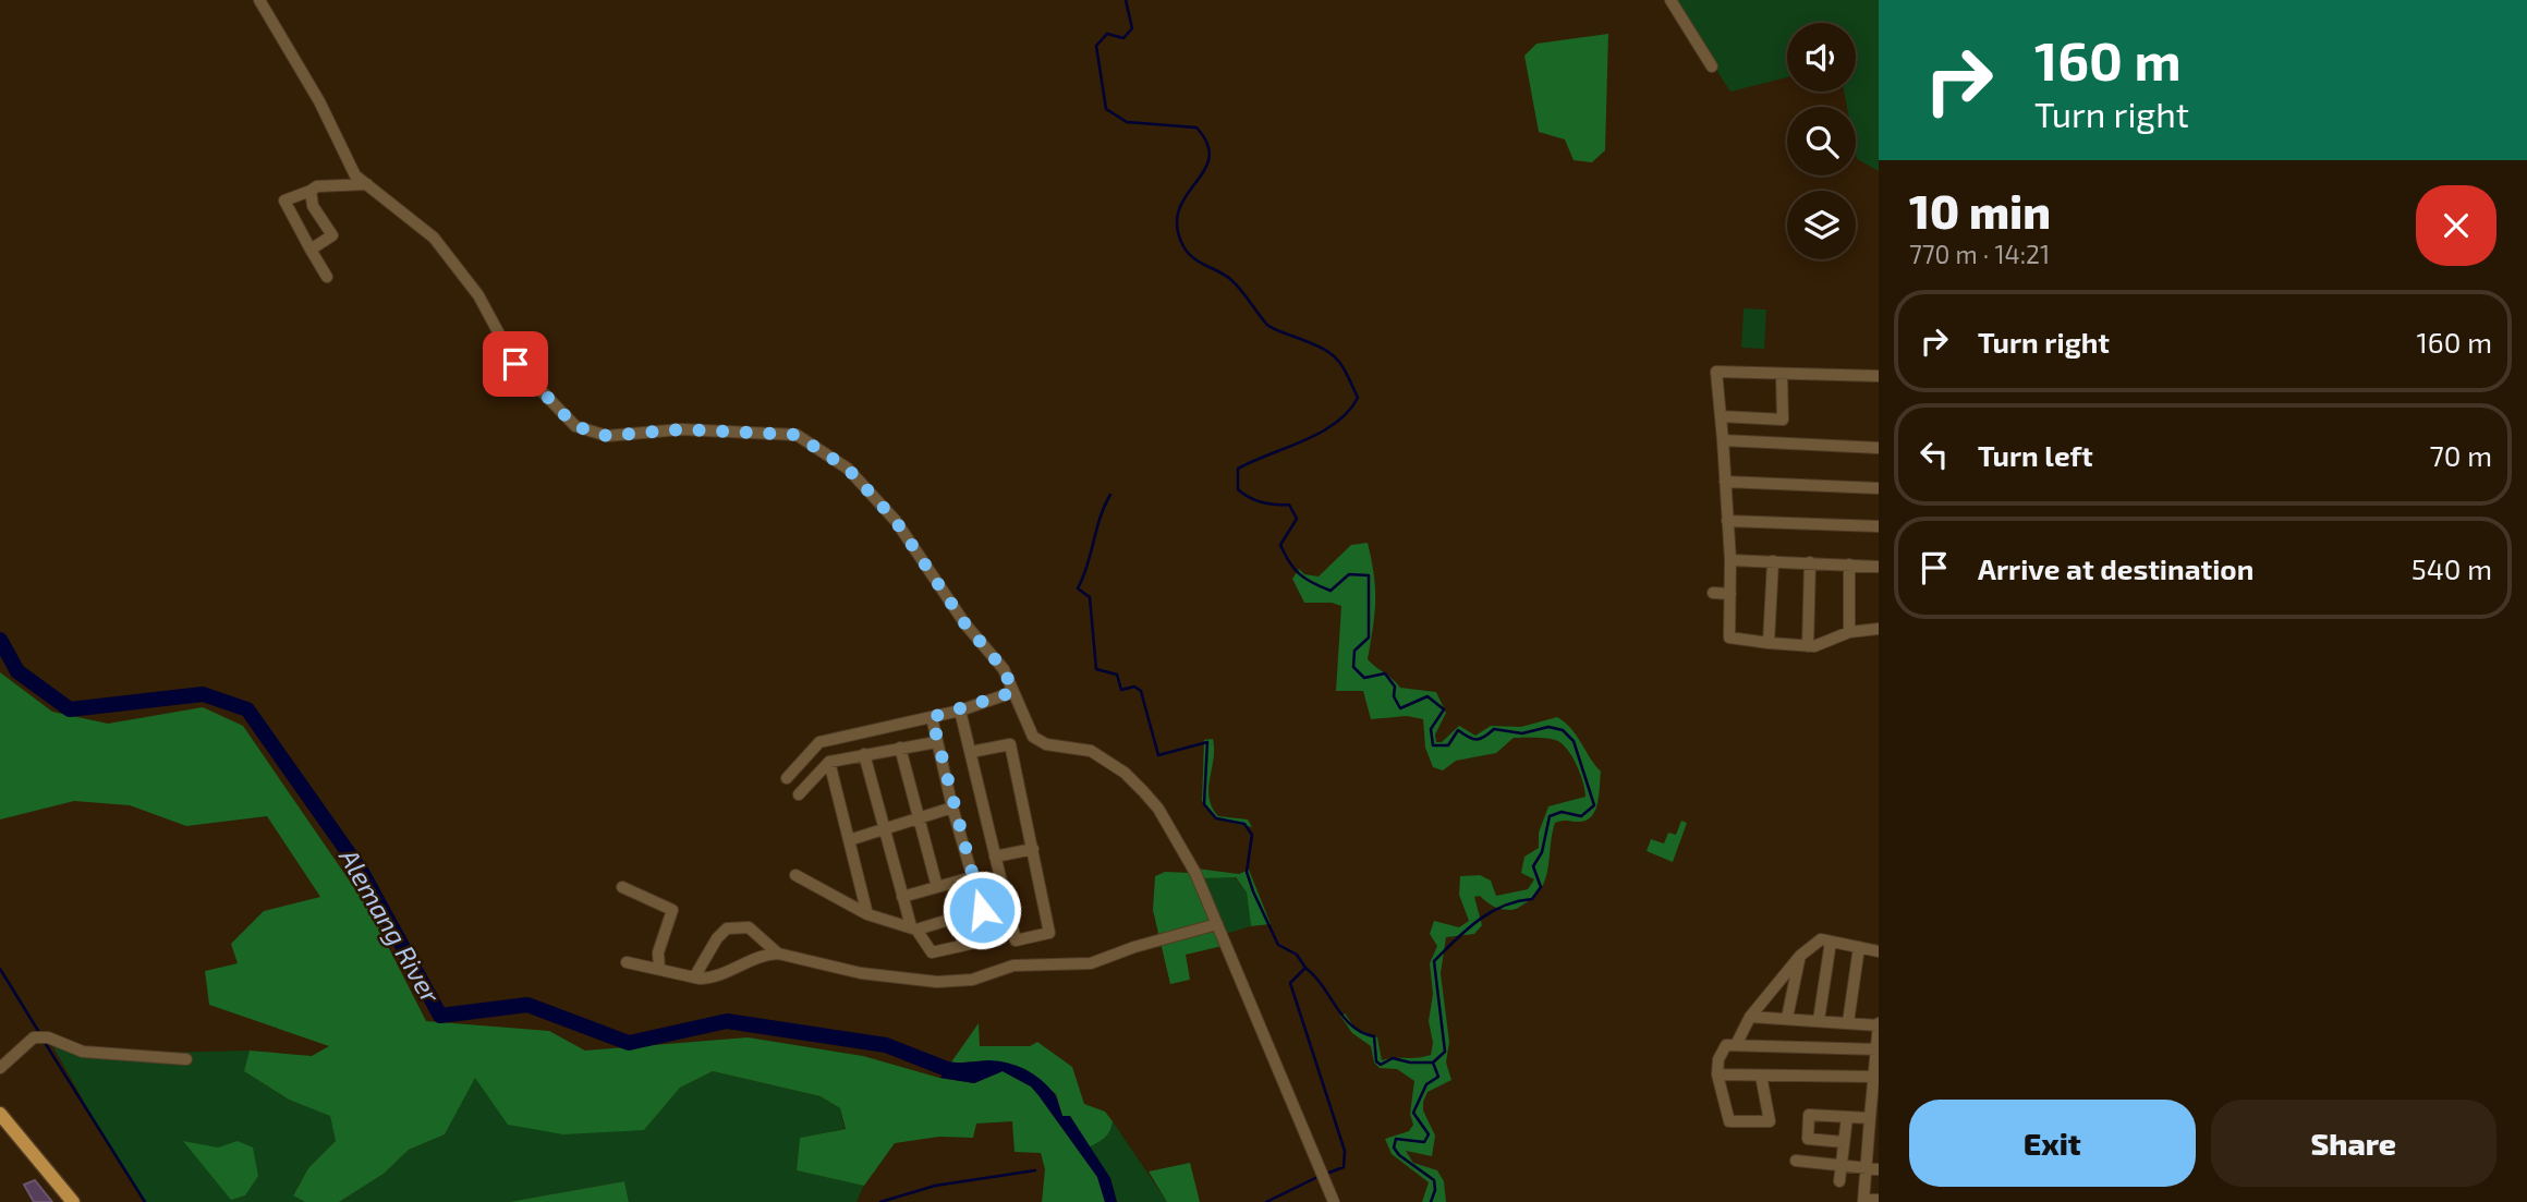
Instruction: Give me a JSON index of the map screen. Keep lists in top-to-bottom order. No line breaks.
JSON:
{"water":["Alemang River"],"page":{"turn":["160 m","Turn right"],"heading":["10 min","770 m · 14:21"],"list":[{"name":"Turn right","value":"160 m"},{"name":"Turn left","value":"70 m"},{"name":"Arrive at destination","value":"540 m"}],"buttons":["Exit","Share"]}}
